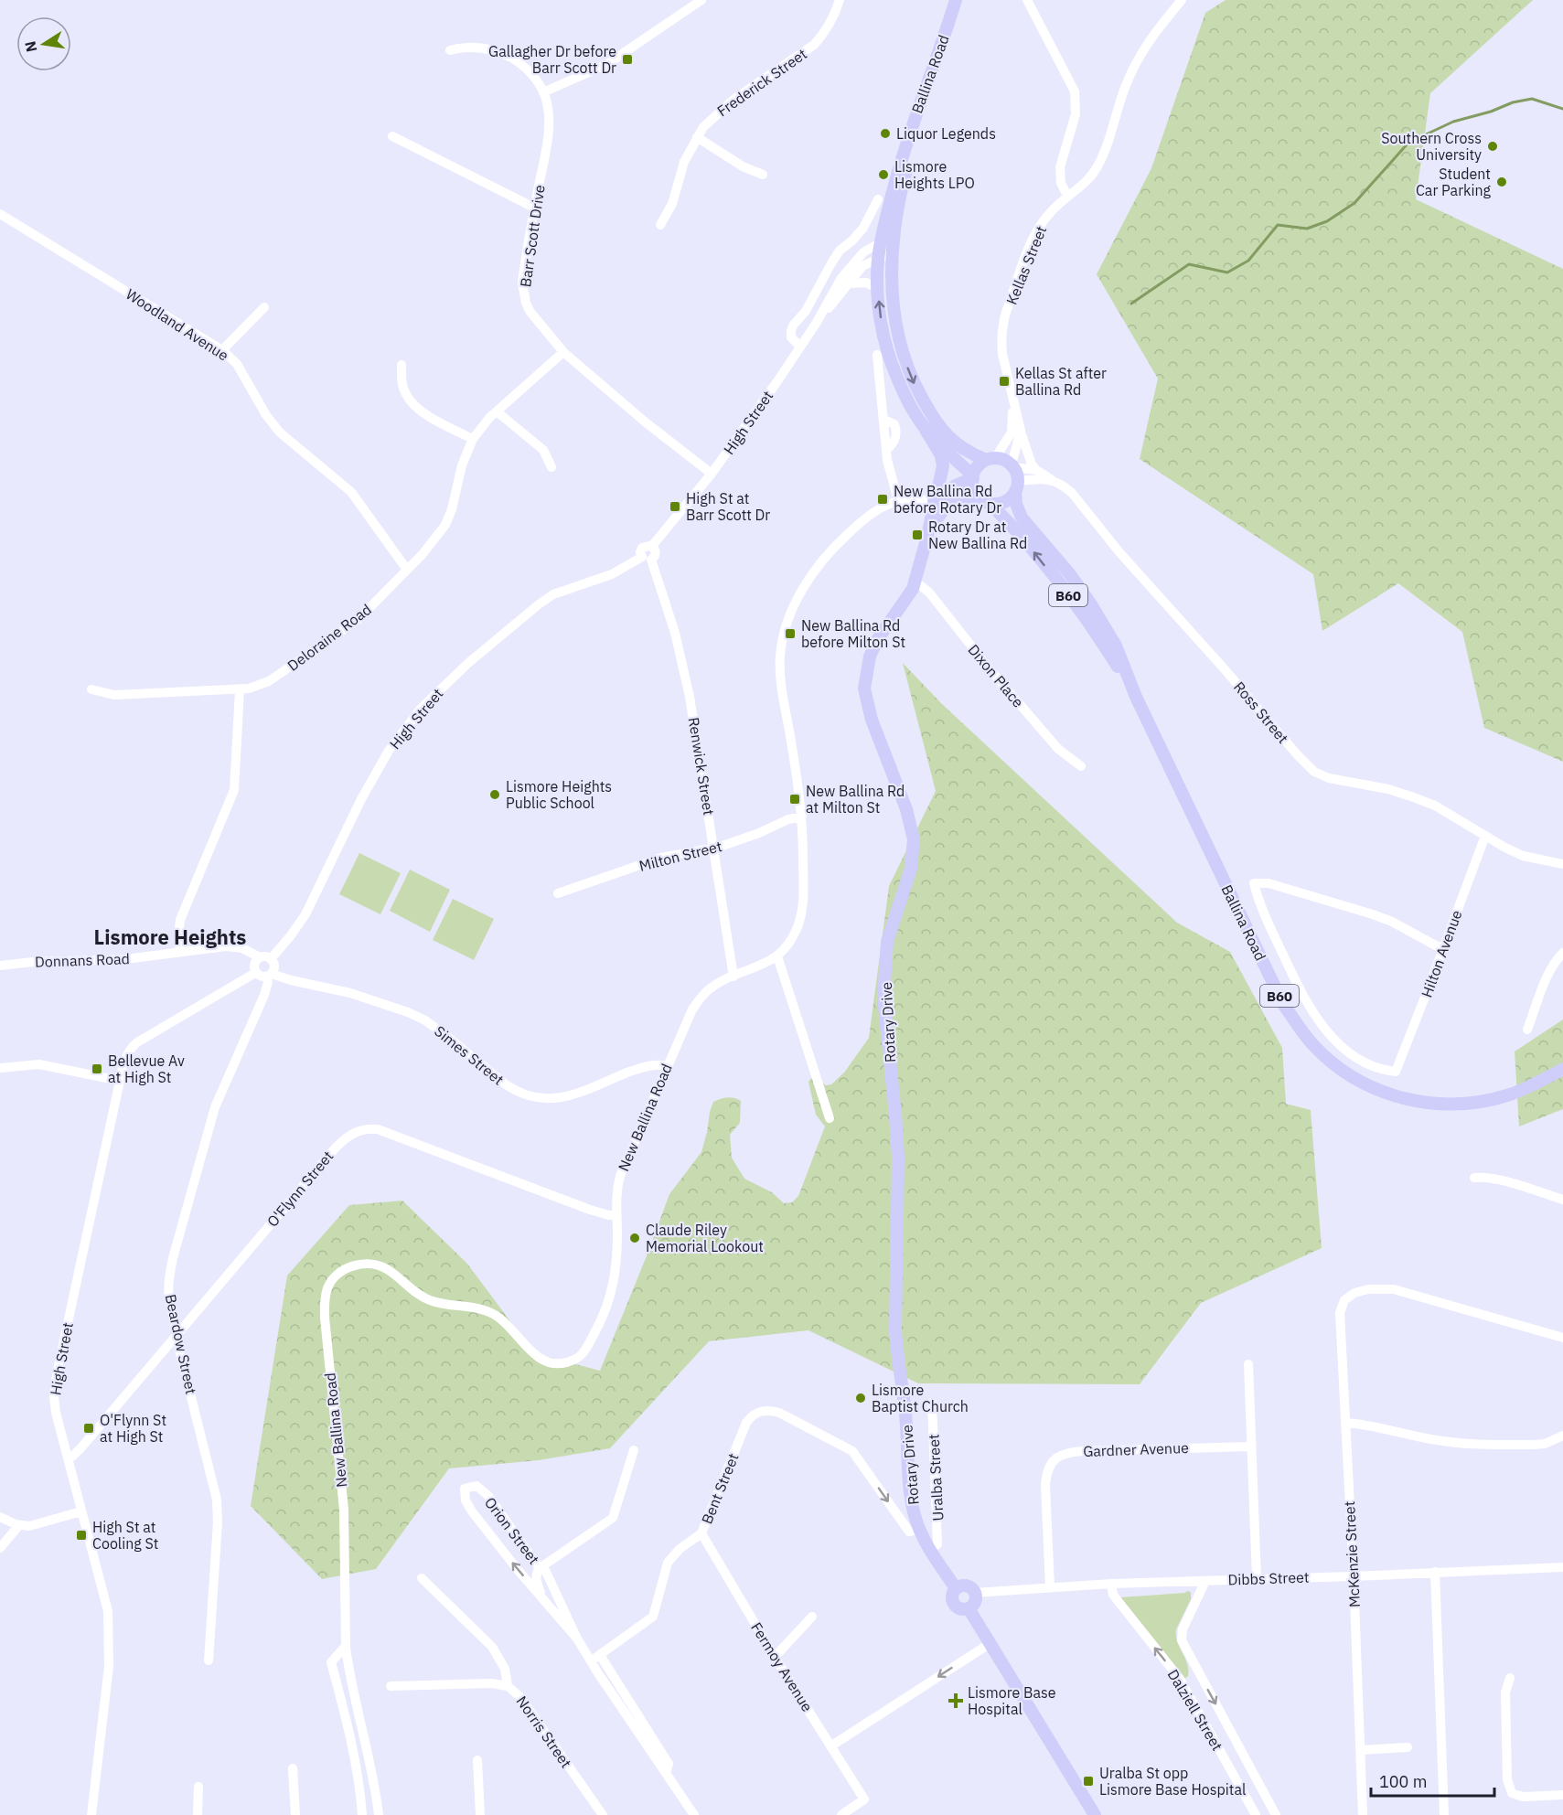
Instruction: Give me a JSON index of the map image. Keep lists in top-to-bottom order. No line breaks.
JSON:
{"streets":{"main road":["Ballina Road","B60","Rotary Drive","Uralba Street"],"street":["Frederick Street","Barr Scott Drive","Kellas Street","Woodland Avenue","High Street","Deloraine Road","Dixon Place","Ross Street","Renwick Street","Milton Street","Hilton Avenue","Donnans Road","Simes Street","New Ballina Road","O'Flynn Street","Beardow Street","Gardner Avenue","Bent Street","Orion Street","McKenzie Street","Dibbs Street","Fermoy Avenue","Dalziell Street","Norris Street"]},"crossings":[["Ballina Road","Kellas Street"],["Ballina Road","B60"],["Ballina Road","Rotary Drive"],["Barr Scott Drive","High Street"],["Barr Scott Drive","Deloraine Road"],["Kellas Street","B60"],["Woodland Avenue","Deloraine Road"],["High Street","Renwick Street"],["High Street","Donnans Road"],["High Street","Simes Street"],["High Street","O'Flynn Street"],["High Street","Beardow Street"],["Dixon Place","Rotary Drive"],["Ross Street","Hilton Avenue"],["Renwick Street","Milton Street"],["Renwick Street","New Ballina Road"],["Milton Street","New Ballina Road"],["Donnans Road","Simes Street"],["Donnans Road","Beardow Street"],["Rotary Drive","New Ballina Road"],["Rotary Drive","Uralba Street"],["Simes Street","New Ballina Road"],["Simes Street","Beardow Street"],["New Ballina Road","O'Flynn Street"],["O'Flynn Street","Beardow Street"],["Gardner Avenue","Dibbs Street"],["Uralba Street","Bent Street"],["Uralba Street","Dibbs Street"],["Bent Street","Orion Street"],["Bent Street","Fermoy Avenue"],["McKenzie Street","Dibbs Street"],["Dibbs Street","Dalziell Street"]],"districts":["Lismore Heights"],"places":{"transit":["Gallagher Dr before Barr Scott Dr","Kellas St after Ballina Rd","New Ballina Rd before Rotary Dr","High St at Barr Scott Dr","Rotary Dr at New Ballina Rd","New Ballina Rd before Milton St","New Ballina Rd at Milton St","Bellevue Av at High St","O'Flynn St at High St","High St at Cooling St","Uralba St opp Lismore Base Hospital"],"other":["Liquor Legends","Southern Cross University","Lismore Heights LPO","Student Car Parking","Lismore Heights Public School","Claude Riley Memorial Lookout","Lismore Baptist Church"],"health":["Lismore Base Hospital"]},"scale_bar":"100 m","north":"left"}
